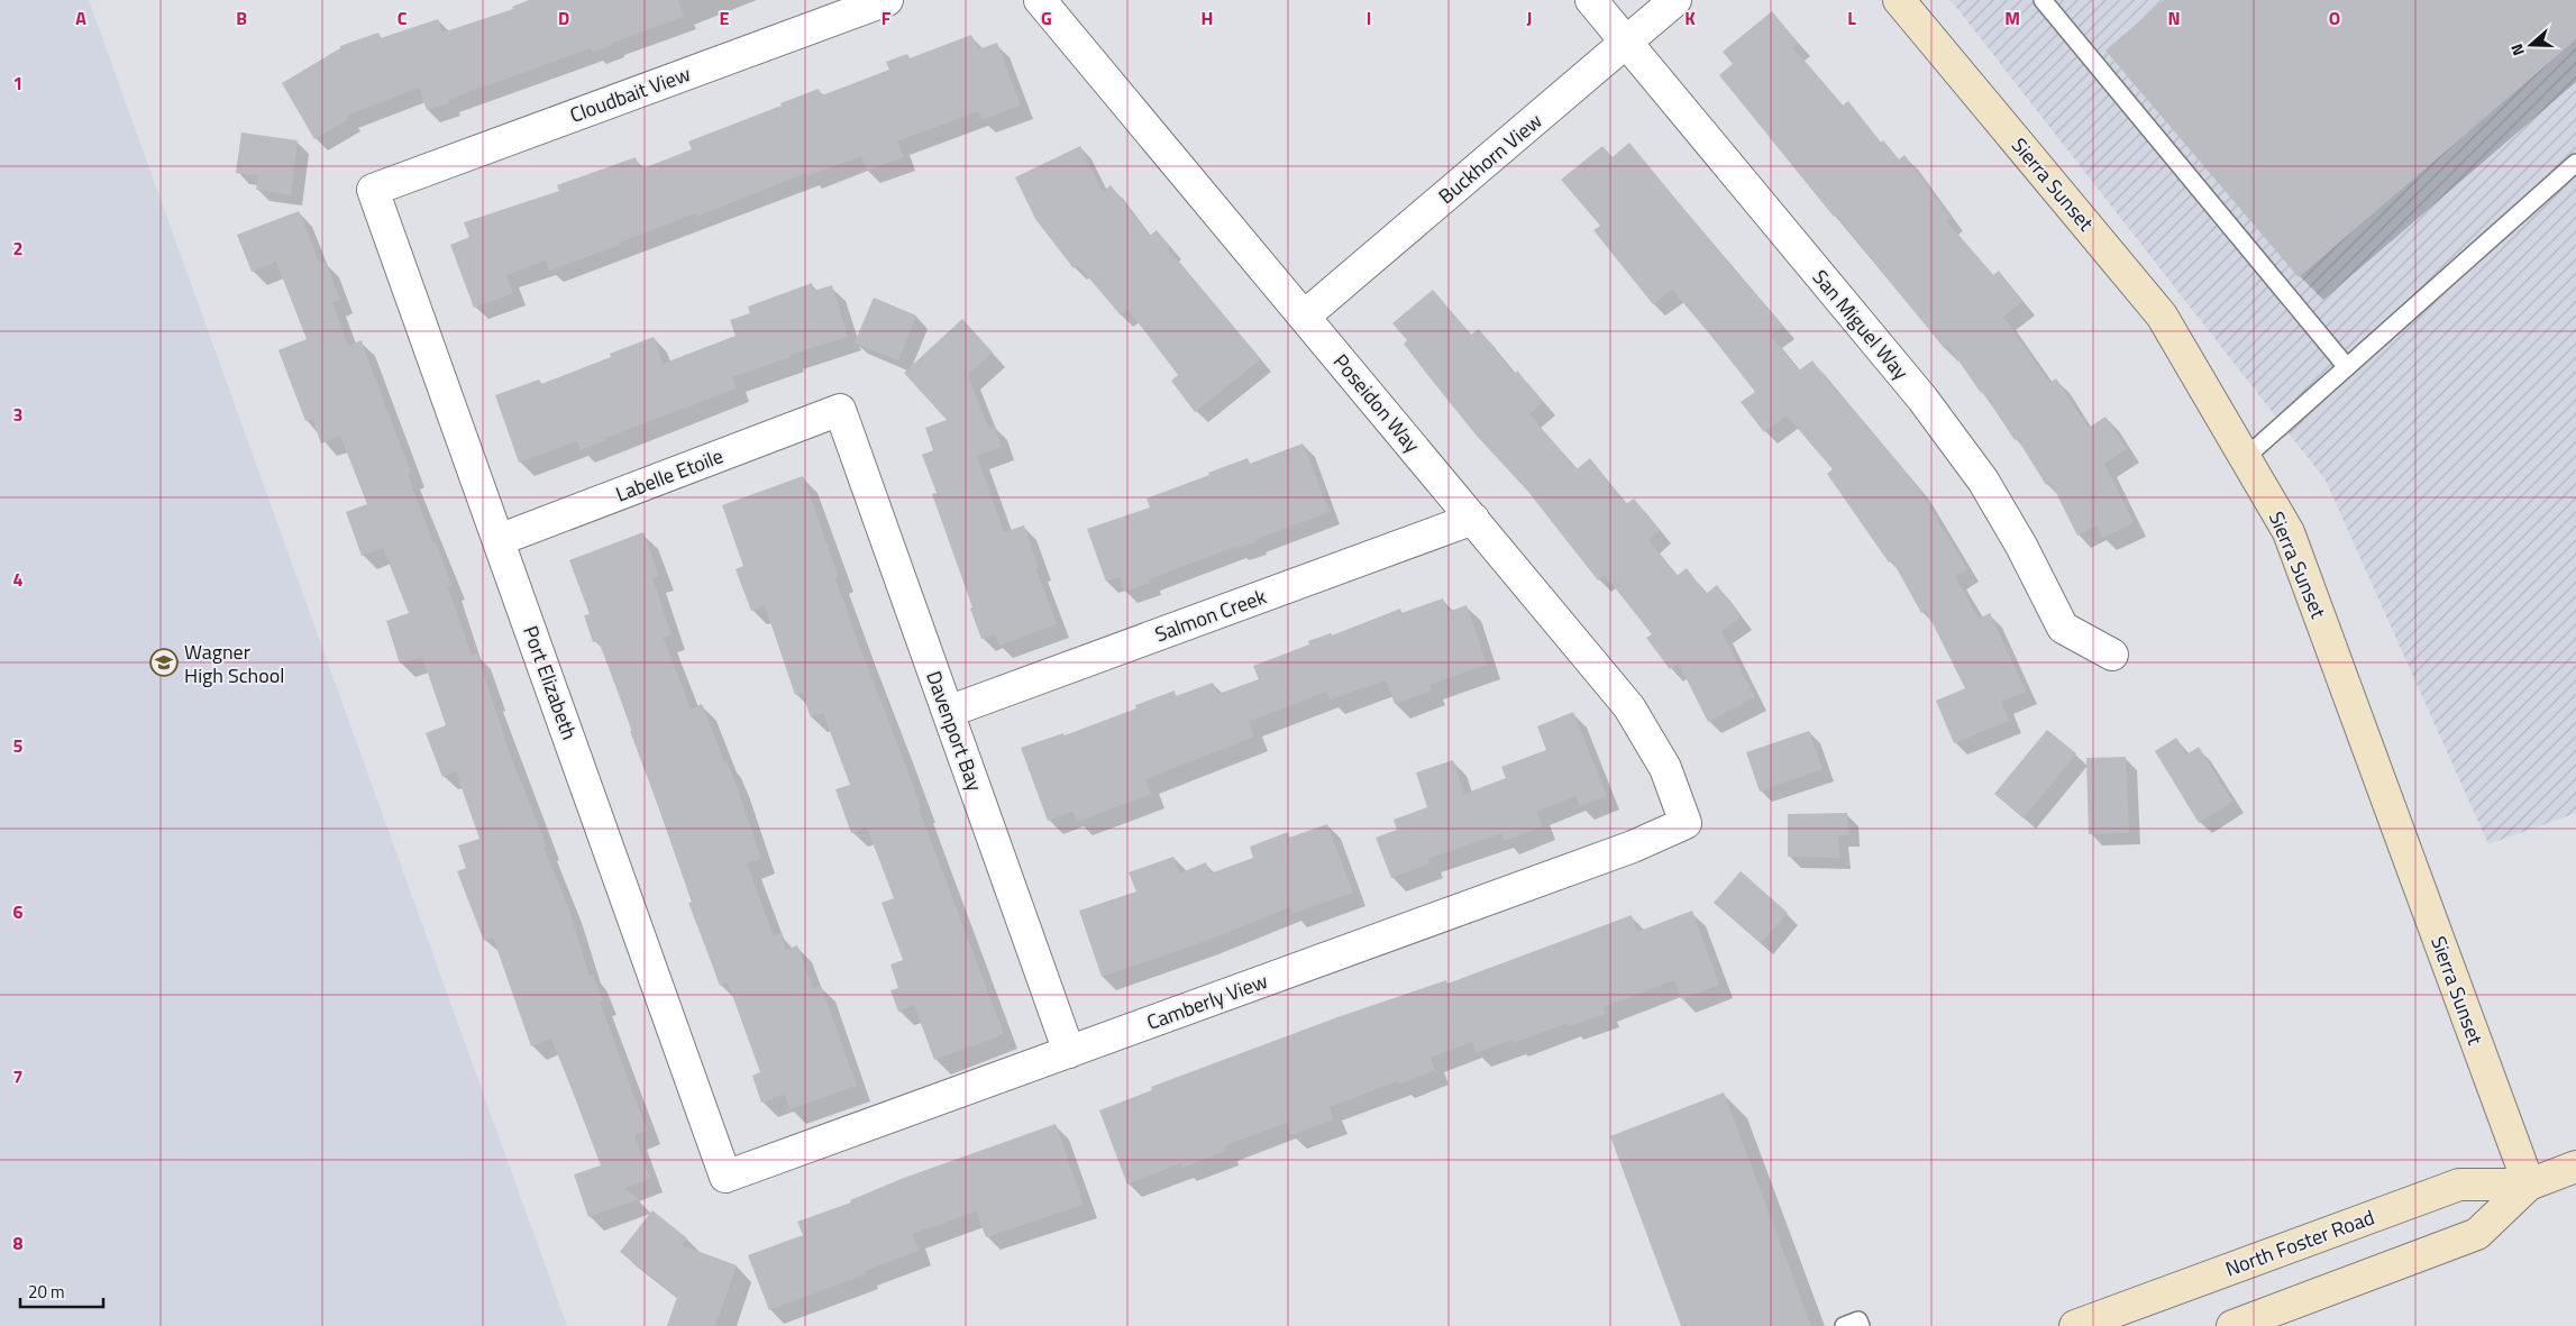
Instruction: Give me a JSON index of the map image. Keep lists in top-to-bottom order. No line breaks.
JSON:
{"streets":{"street":["Cloudbait View","Buckhorn View","Sierra Sunset","San Miguel Way","Poseidon Way","Labelle Etoile","Salmon Creek","Port Elizabeth","Davenport Bay","Camberly View","North Foster Road"]},"crossings":[["Cloudbait View","Port Elizabeth"],["Buckhorn View","San Miguel Way"],["Buckhorn View","Poseidon Way"],["Sierra Sunset","North Foster Road"],["Poseidon Way","Salmon Creek"],["Poseidon Way","Camberly View"],["Labelle Etoile","Port Elizabeth"],["Labelle Etoile","Davenport Bay"],["Salmon Creek","Davenport Bay"],["Port Elizabeth","Camberly View"],["Davenport Bay","Camberly View"]],"places":{"school or university":["Wagner High School"]},"scale_bar":"20 m","north":"left","grid":{"columns":["A","B","C","D","E","F","G","H","I","J","K","L","M","N","O"],"rows":["1","2","3","4","5","6","7","8"]}}
